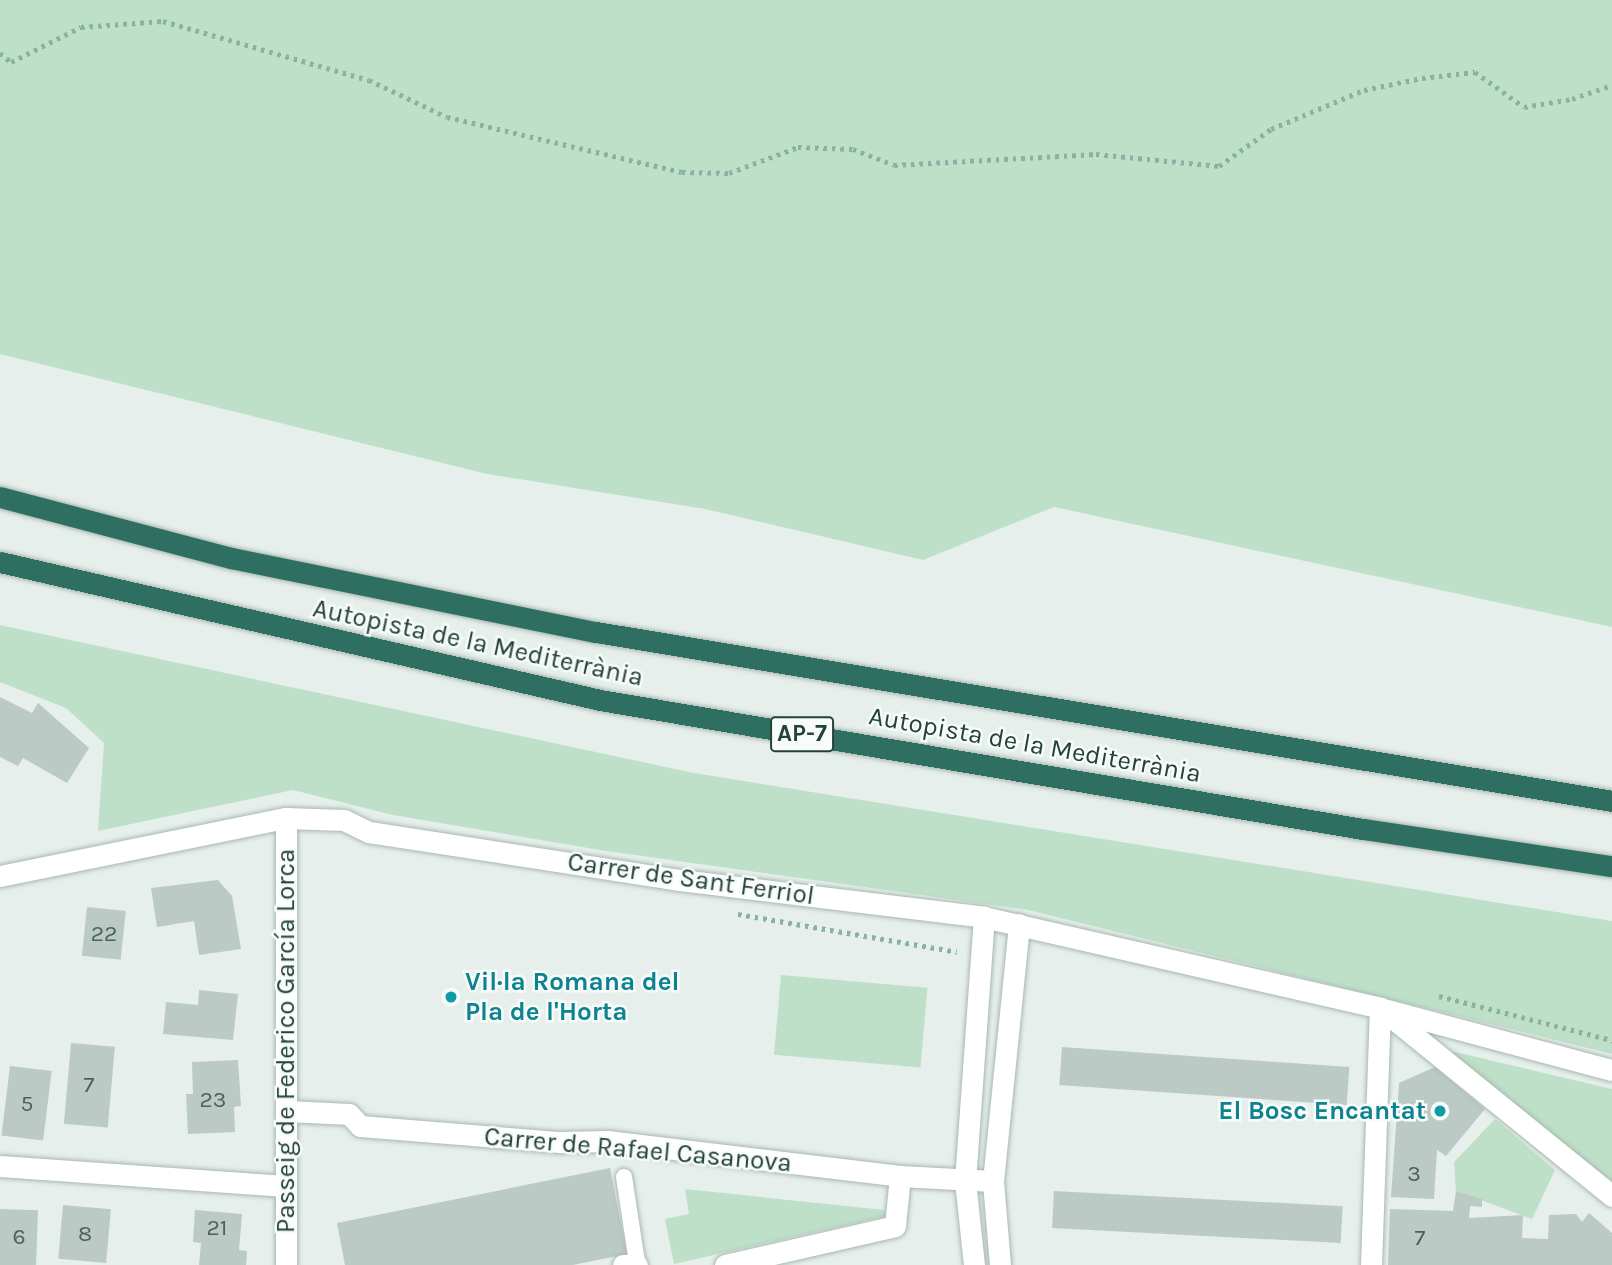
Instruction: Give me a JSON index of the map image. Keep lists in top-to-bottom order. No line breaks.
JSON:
{"streets":{"highway":["Autopista de la Mediterrània","AP-7"],"street":["Carrer de Sant Ferriol","Passeig de Federico García Lorca","Carrer de Rafael Casanova"]},"crossings":[["Carrer de Sant Ferriol","Passeig de Federico García Lorca"],["Passeig de Federico García Lorca","Carrer de Rafael Casanova"]],"places":["Vil·la Romana del Pla de l'Horta","El Bosc Encantat"],"house_numbers":["22","7","23","5","3","21","8","6","7"]}
